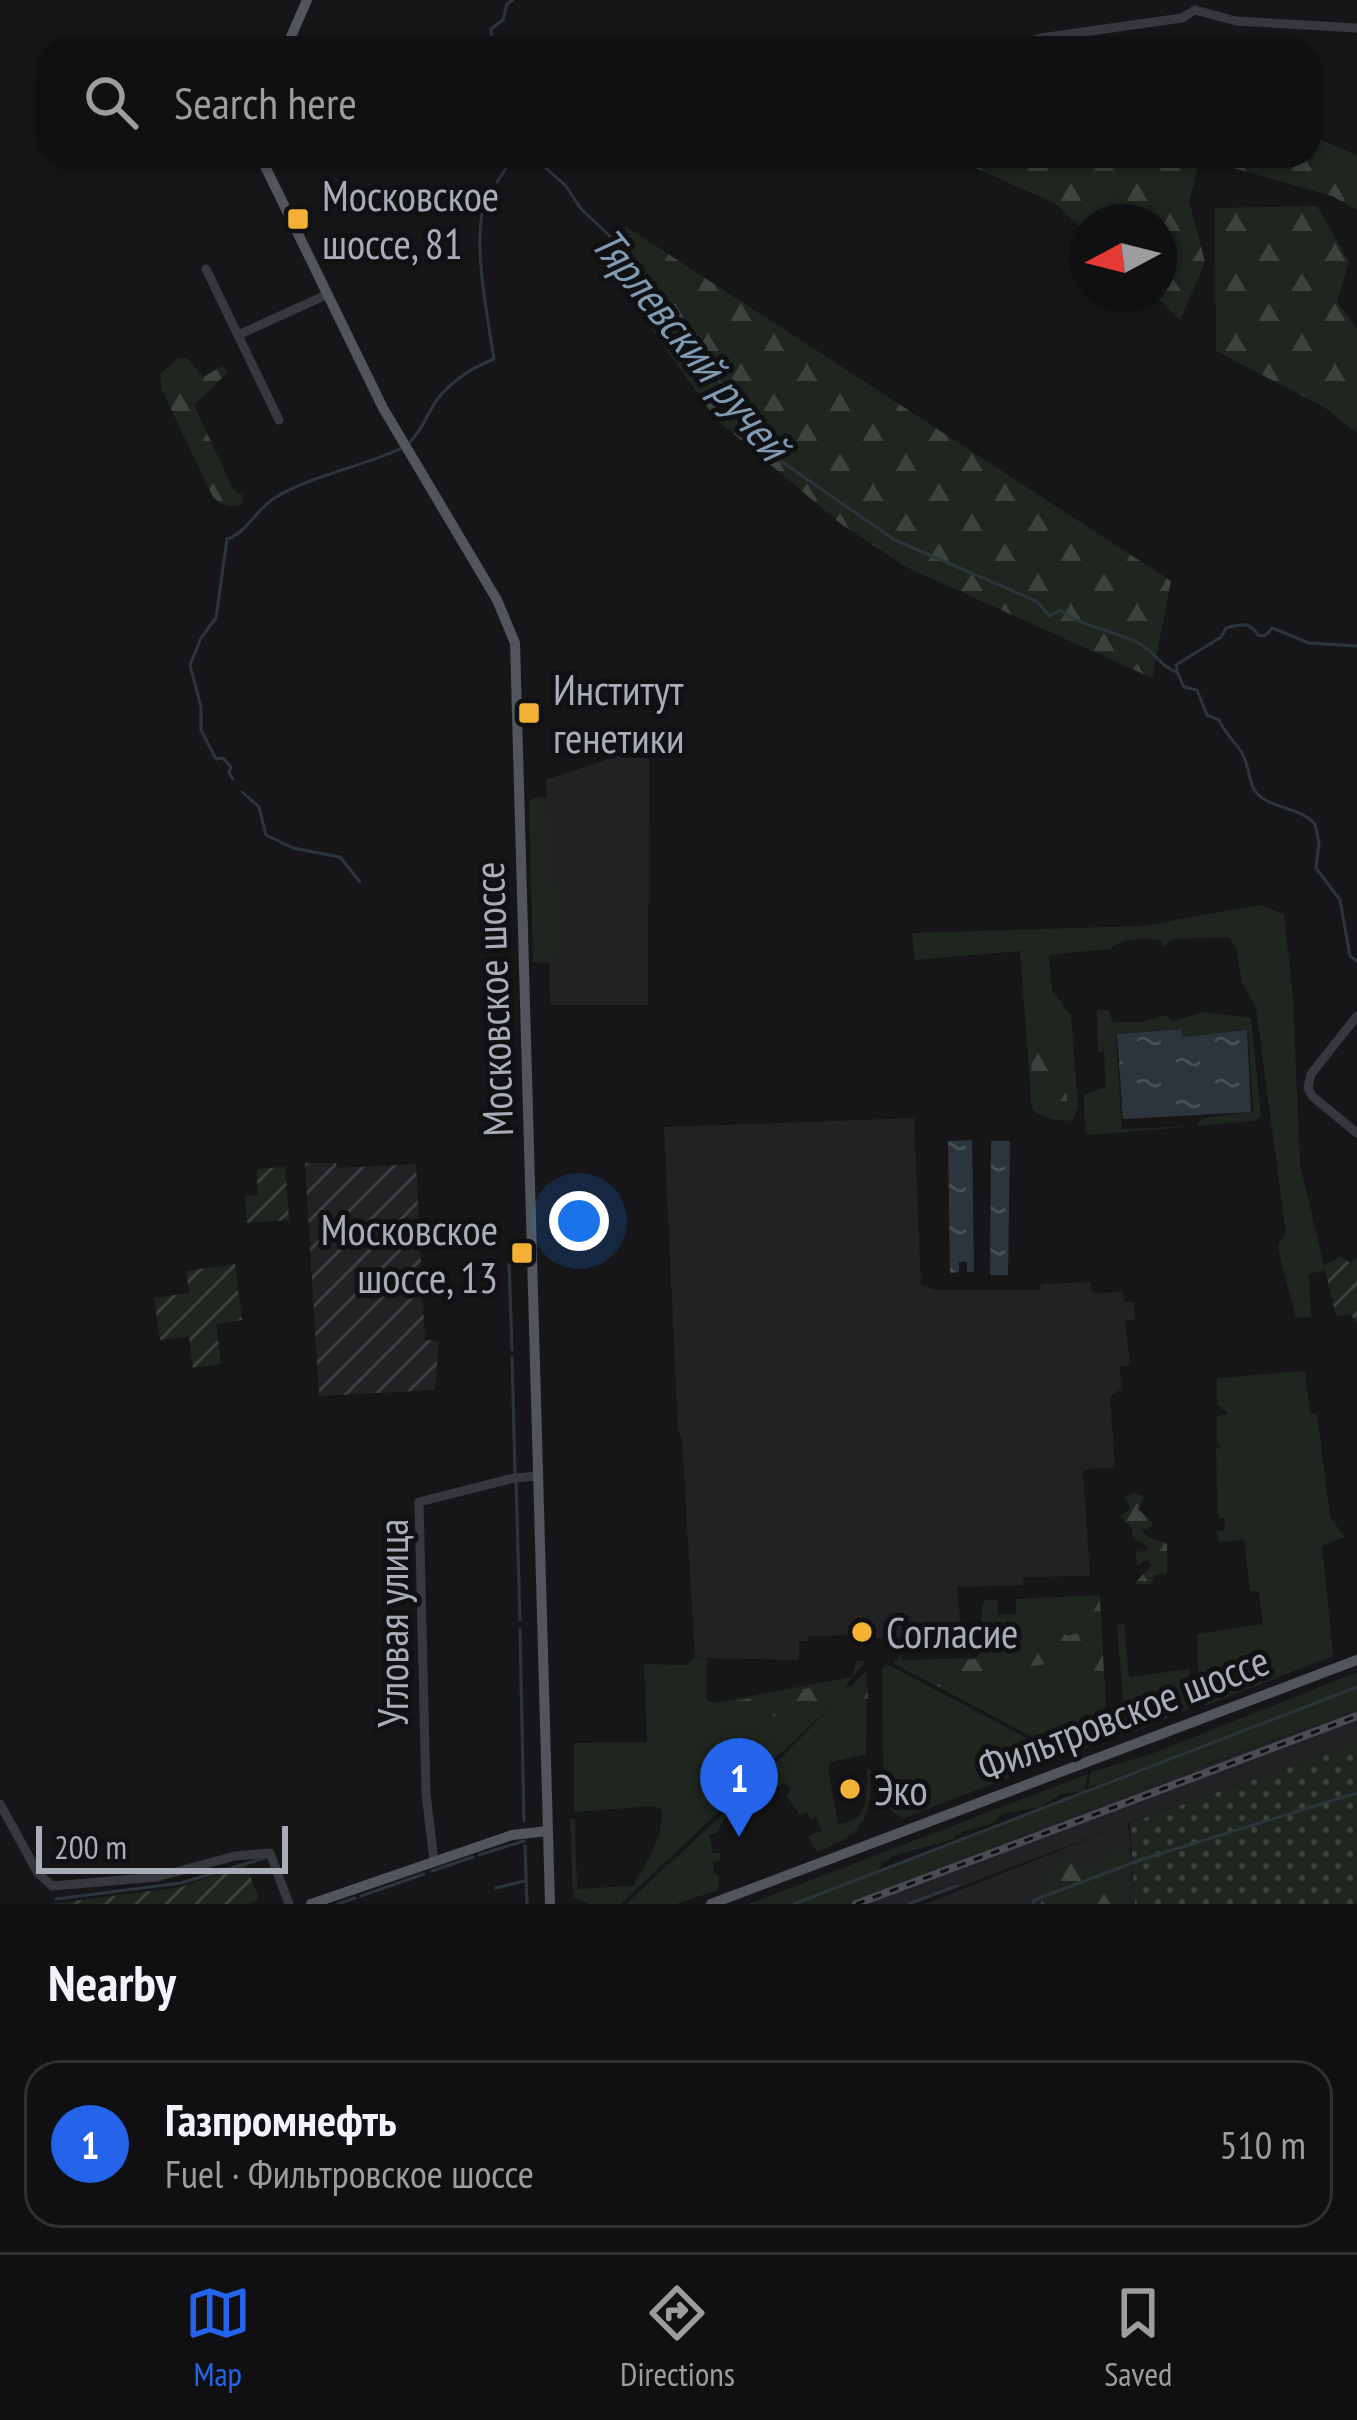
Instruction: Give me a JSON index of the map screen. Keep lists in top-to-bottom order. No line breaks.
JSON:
{"streets":{"main road":["Московское шоссе","Фильтровское шоссе"],"street":["Угловая улица"]},"crossings":[["Московское шоссе","Угловая улица"]],"water":["Тярлевский ручей"],"places":{"transit":["Московское шоссе, 81","Институт генетики","Московское шоссе, 13"],"other":["Согласие","Эко"]},"scale_bar":"200 m","north":"left","page":{"search":"Search here","pins":"1","scale":"200 m","heading":"Nearby","list":[{"mark":"1","name":"Газпромнефть","note":"Fuel · Фильтровское шоссе","value":"510 m"}],"nav":["Map","Directions","Saved"]}}
